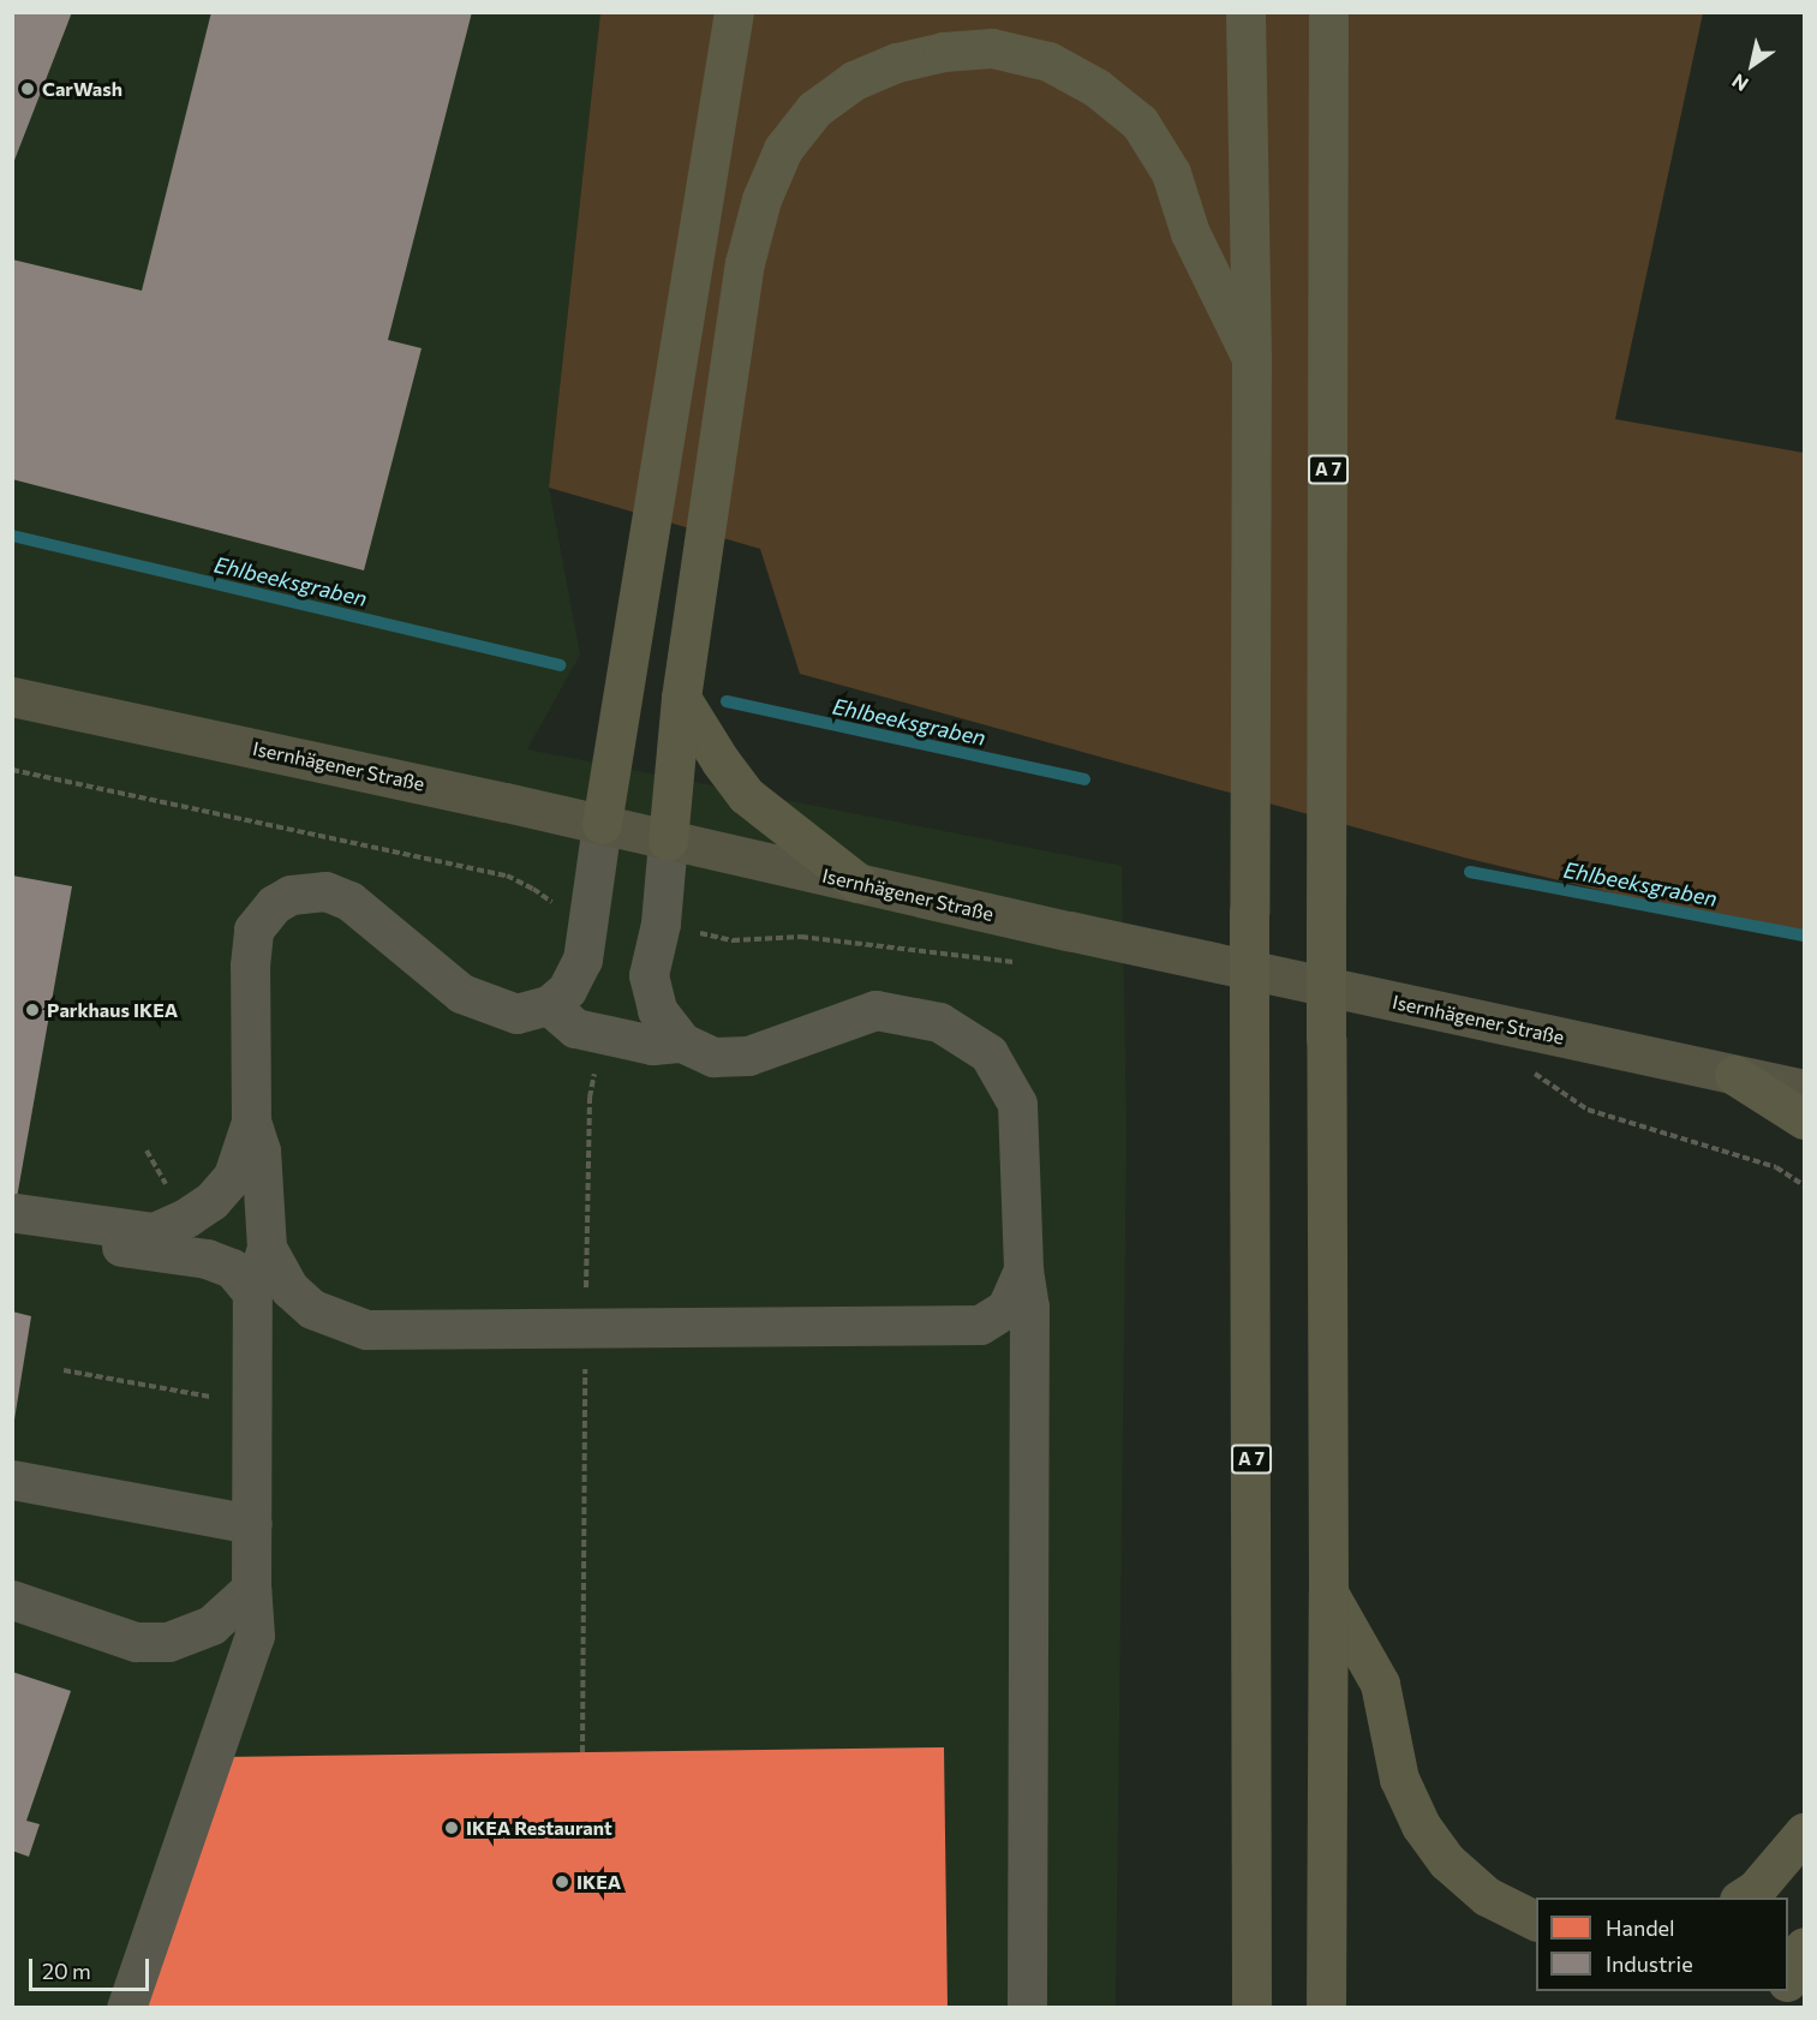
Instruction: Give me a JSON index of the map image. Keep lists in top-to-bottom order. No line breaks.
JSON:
{"streets":{"highway":["A 7"],"main road":["Isernhägener Straße"]},"water":["Ehlbeeksgraben"],"places":["CarWash","Parkhaus IKEA","IKEA Restaurant","IKEA"],"legend":["Handel","Industrie"],"scale_bar":"20 m","north":"bottom left"}
